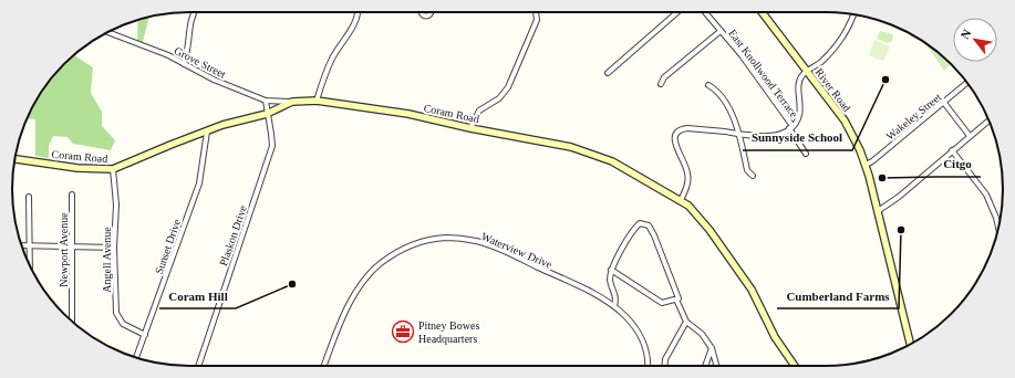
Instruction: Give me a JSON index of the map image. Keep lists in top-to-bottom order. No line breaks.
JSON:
{"streets":{"street":["Grove Street","East Knollwood Terrace","River Road","Coram Road","Wakeley Street","Plaskon Drive","Sunset Drive","Newport Avenue","Waterview Drive","Angell Avenue"]},"crossings":[["Grove Street","Coram Road"],["Grove Street","Plaskon Drive"],["River Road","Wakeley Street"],["Coram Road","Plaskon Drive"],["Coram Road","Sunset Drive"],["Coram Road","Angell Avenue"],["Sunset Drive","Angell Avenue"]],"places":{"other":["Sunnyside School","Citgo","Cumberland Farms","Coram Hill"],"office":["Pitney Bowes Headquarters"]},"north":"top left"}
